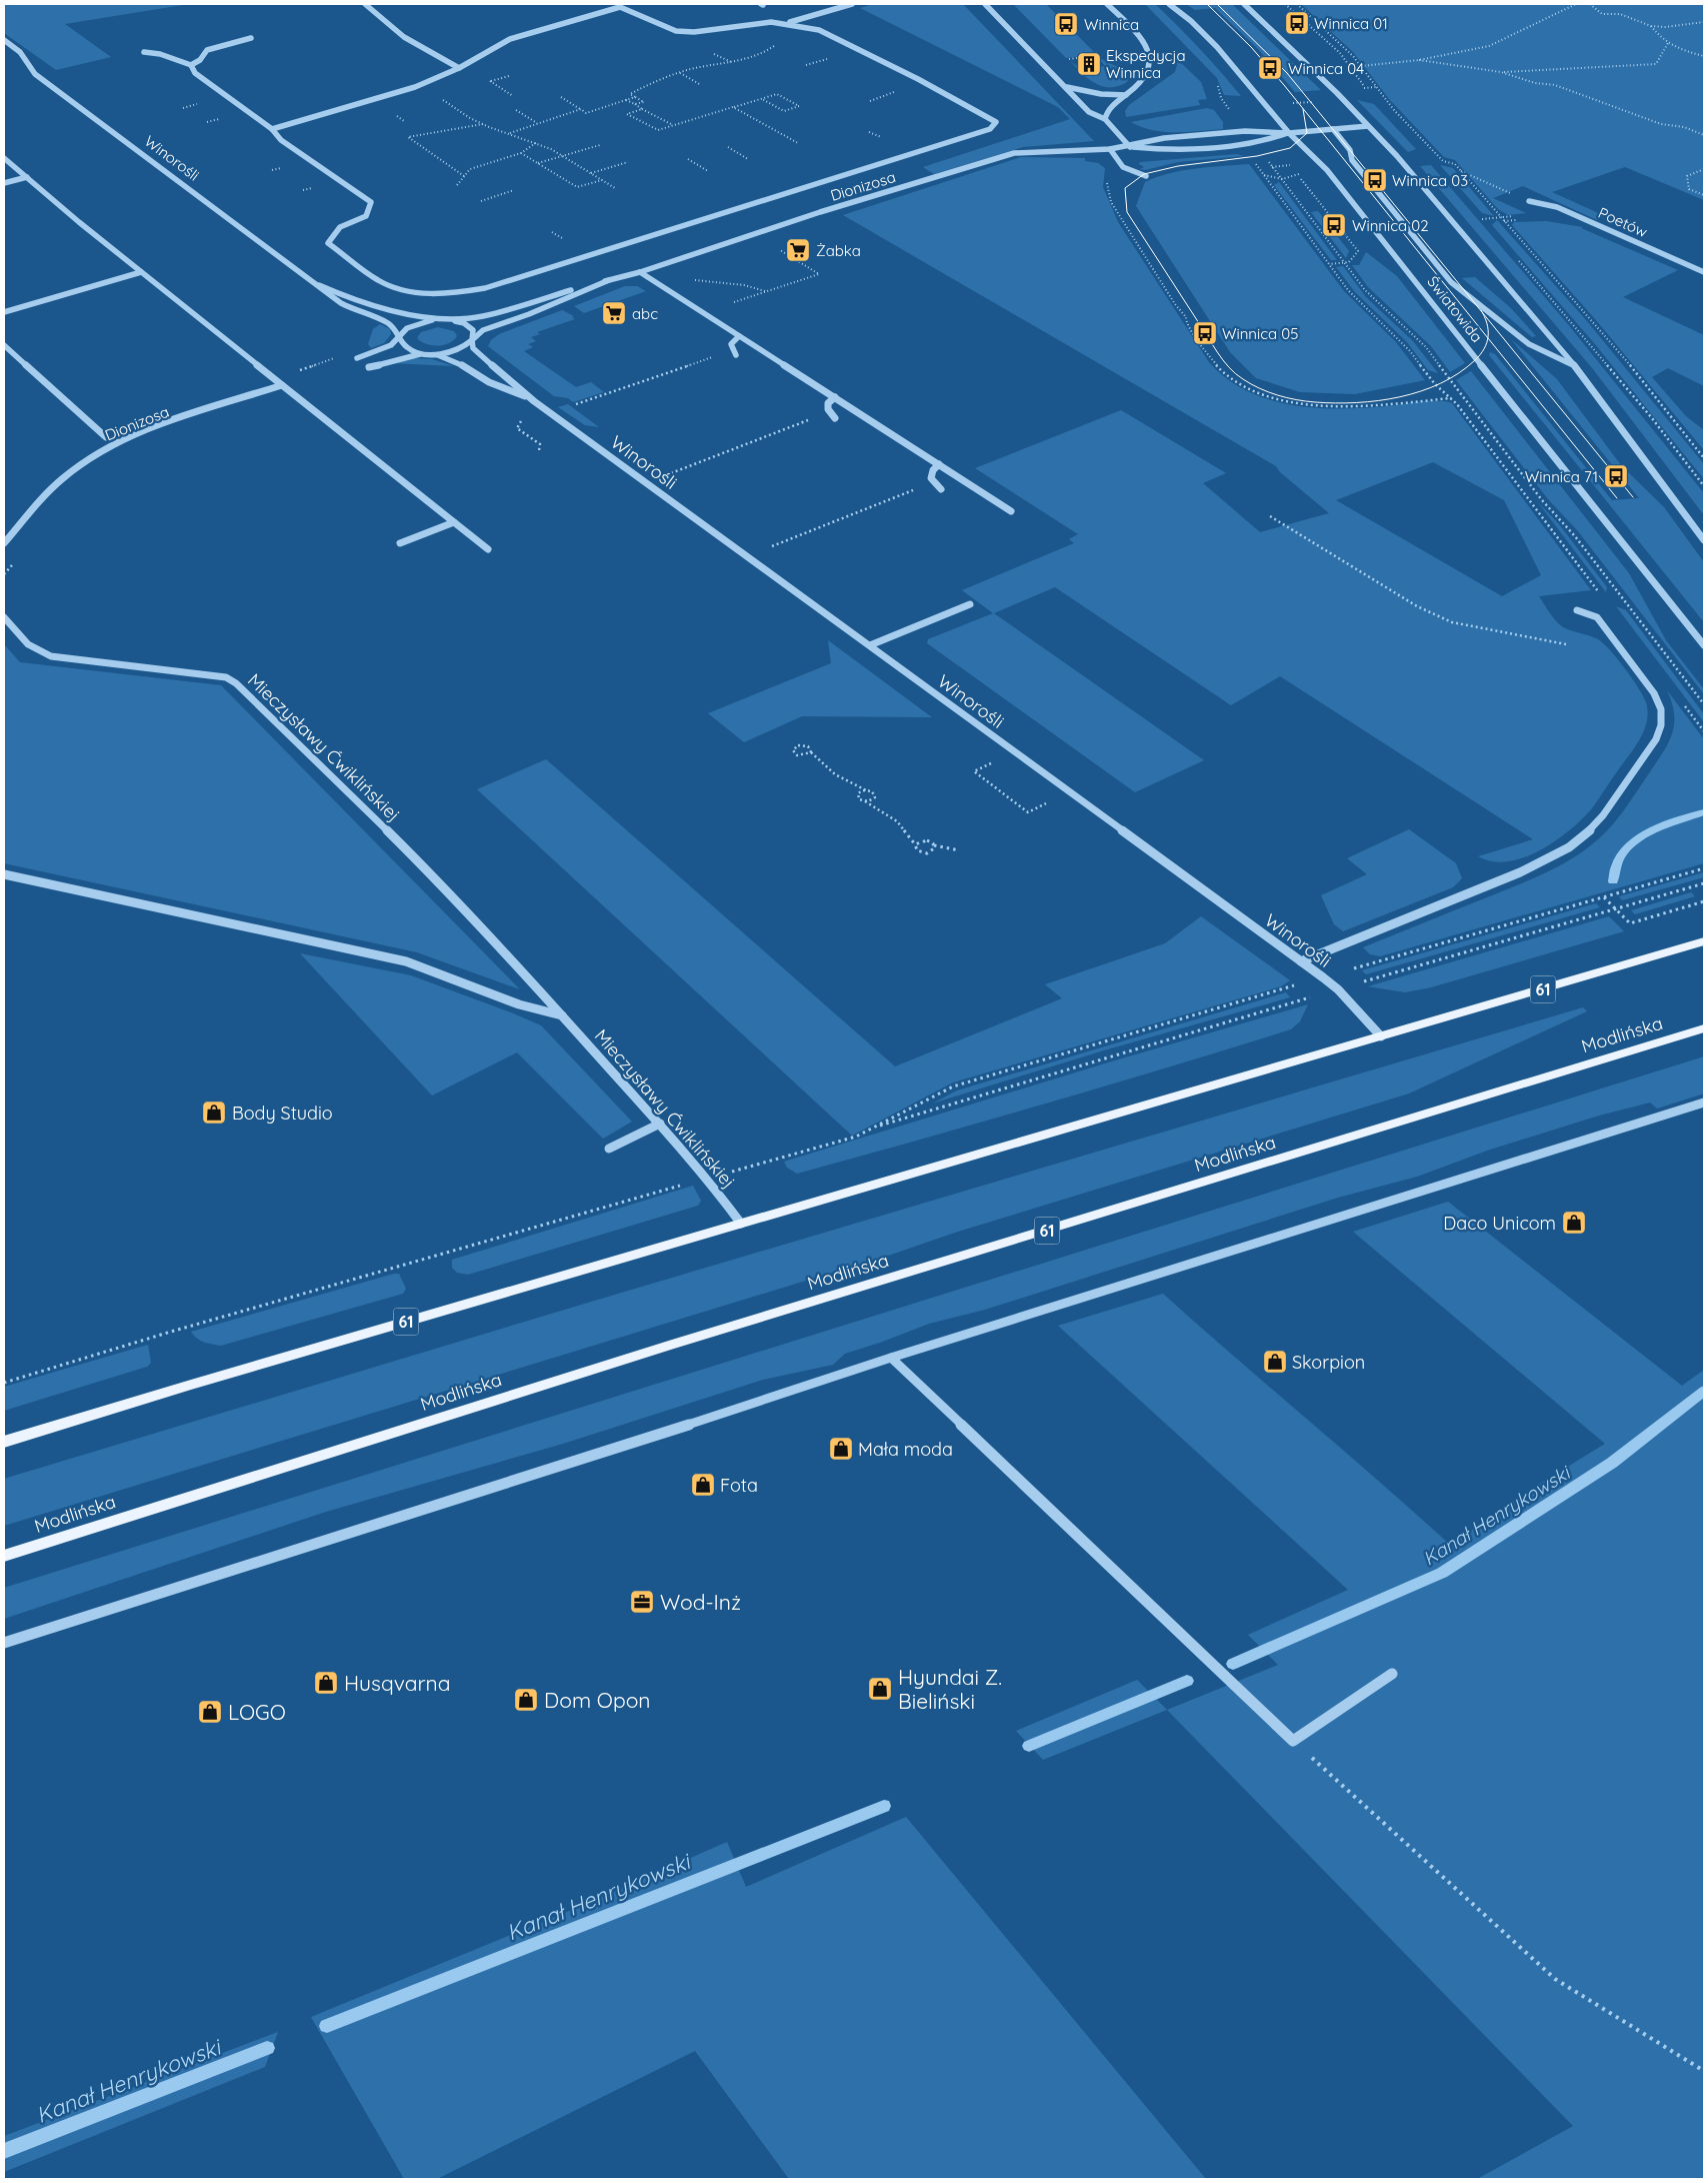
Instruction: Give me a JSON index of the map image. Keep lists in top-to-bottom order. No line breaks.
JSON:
{"streets":{"main road":["61","Modlińska"],"street":["Winorośli","Dionizosa","Poetów","Światowida","Mieczysławy Ćwiklińskiej"]},"crossings":[["Winorośli","Dionizosa"],["Winorośli","61"],["Dionizosa","Światowida"],["Mieczysławy Ćwiklińskiej","61"]],"water":["Kanał Henrykowski"],"places":{"bus stop":["Winnica 01","Winnica","Winnica 04","Winnica 03","Winnica 02","Winnica 05","Winnica 71"],"building":["Ekspedycja Winnica"],"supermarket":["Żabka","abc"],"shop":["Body Studio","Daco Unicom","Skorpion","Mała moda","Fota","Husqvarna","Hyundai Z. Bieliński","Dom Opon","LOGO"],"office":["Wod-Inż"]}}
